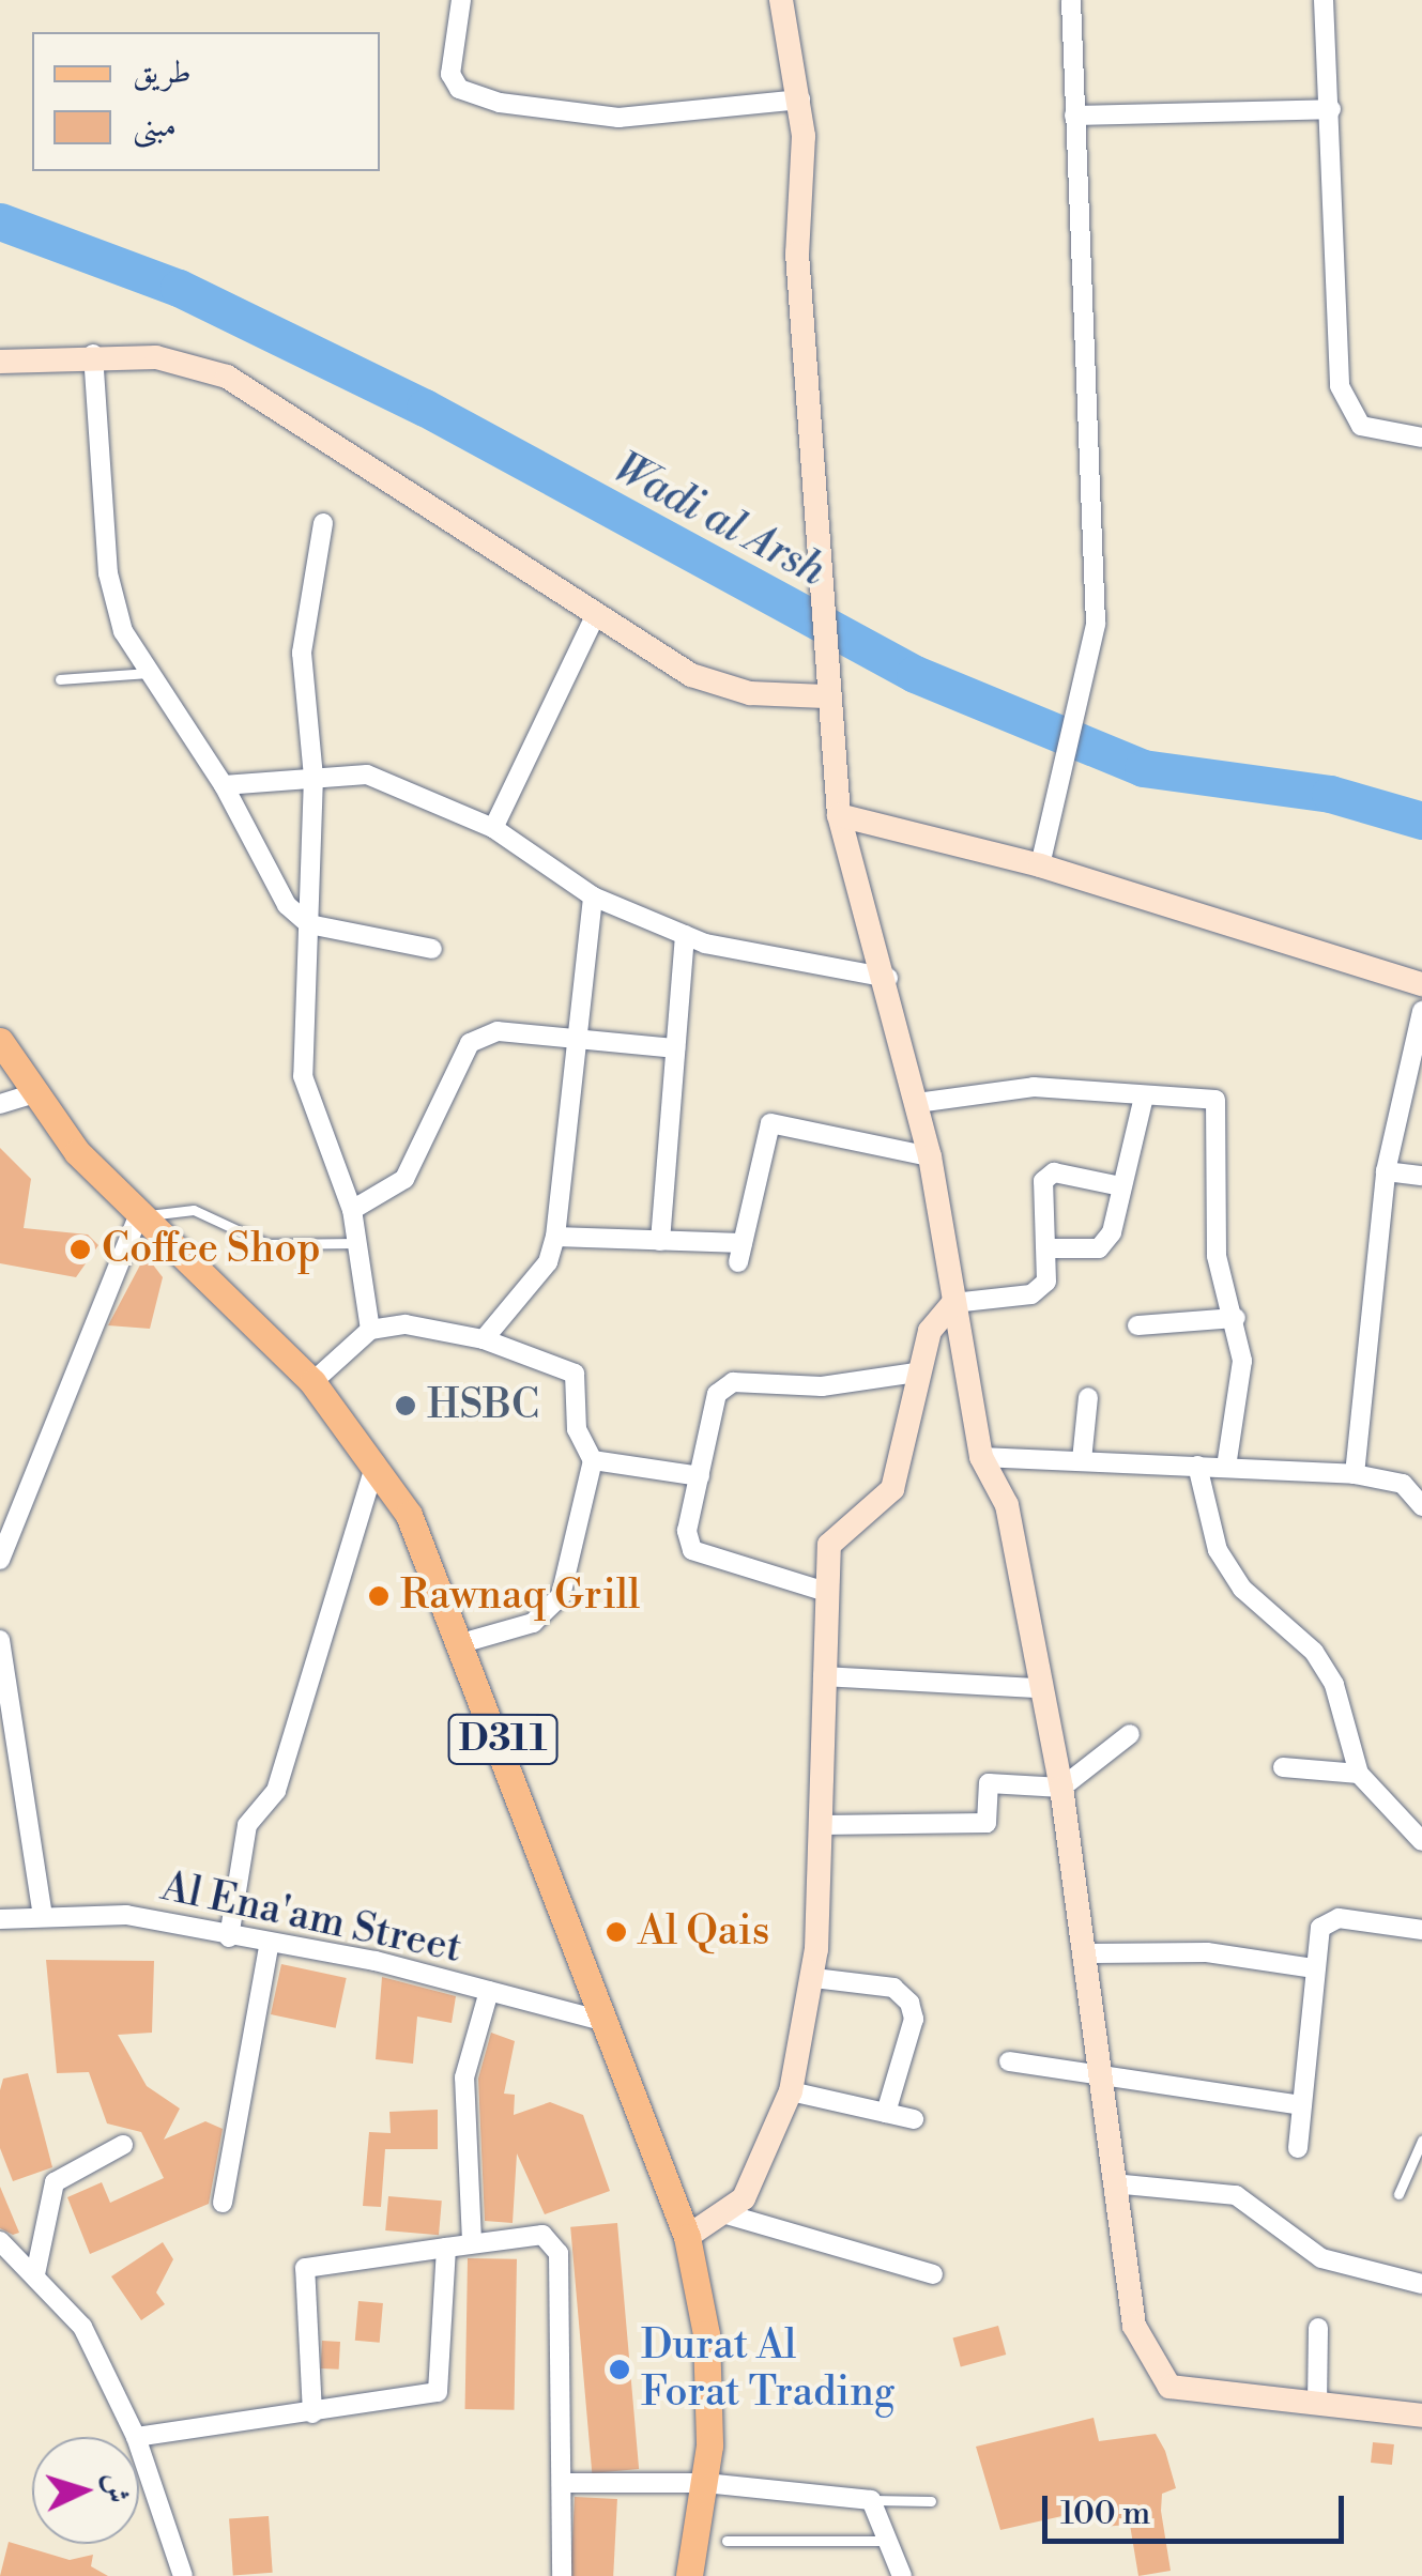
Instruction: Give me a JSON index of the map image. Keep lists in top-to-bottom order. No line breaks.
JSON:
{"streets":{"main road":["D311"],"street":["Al Ena'am Street"]},"crossings":[["D311","Al Ena'am Street"]],"water":["Wadi al Arsh"],"places":["Coffee Shop","HSBC","Rawnaq Grill","Al Qais","Durat Al Forat Trading"],"legend":["طريق","مبنى"],"scale_bar":"100 m","north":"right"}
